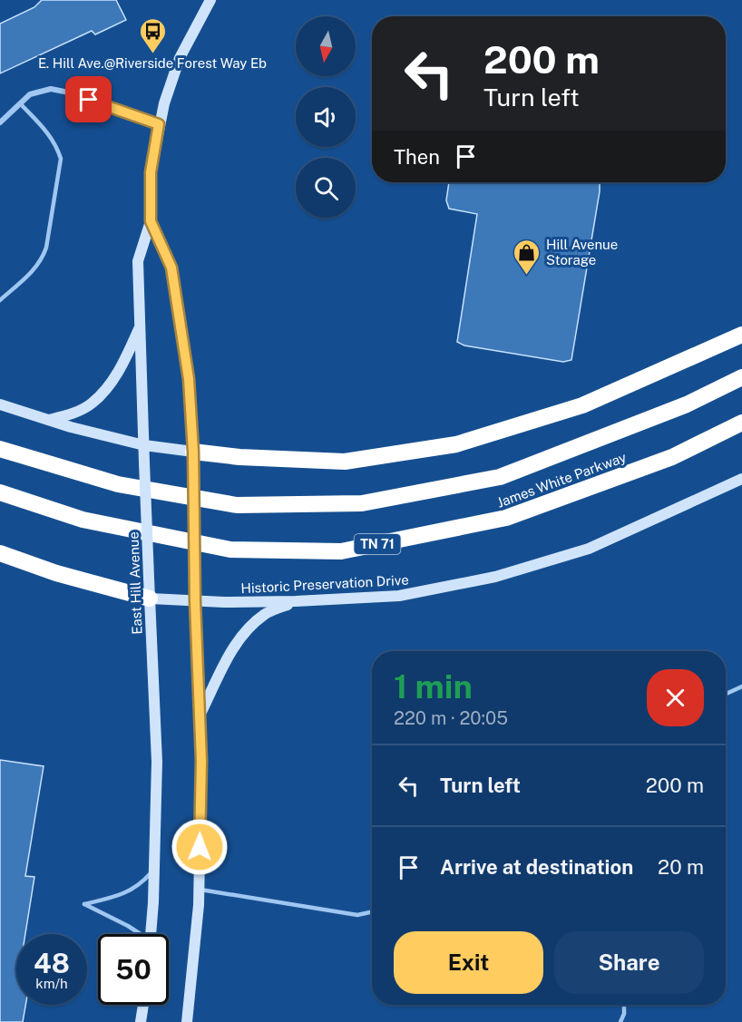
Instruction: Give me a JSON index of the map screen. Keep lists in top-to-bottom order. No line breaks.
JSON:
{"streets":{"highway":["James White Parkway","TN 71"],"main road":["East Hill Avenue","Historic Preservation Drive"]},"crossings":[["East Hill Avenue","Historic Preservation Drive"]],"places":{"bus stop":["E. Hill Ave.@Riverside Forest Way Eb"],"shop":["Hill Avenue Storage"]},"north":"bottom","page":{"turn":["200 m","Turn left"],"then":"Then","heading":["1 min","220 m · 20:05"],"list":[{"name":"Turn left","value":"200 m"},{"name":"Arrive at destination","value":"20 m"}],"buttons":["Exit","Share"],"speed":"48 km/h","limit":"50"}}
